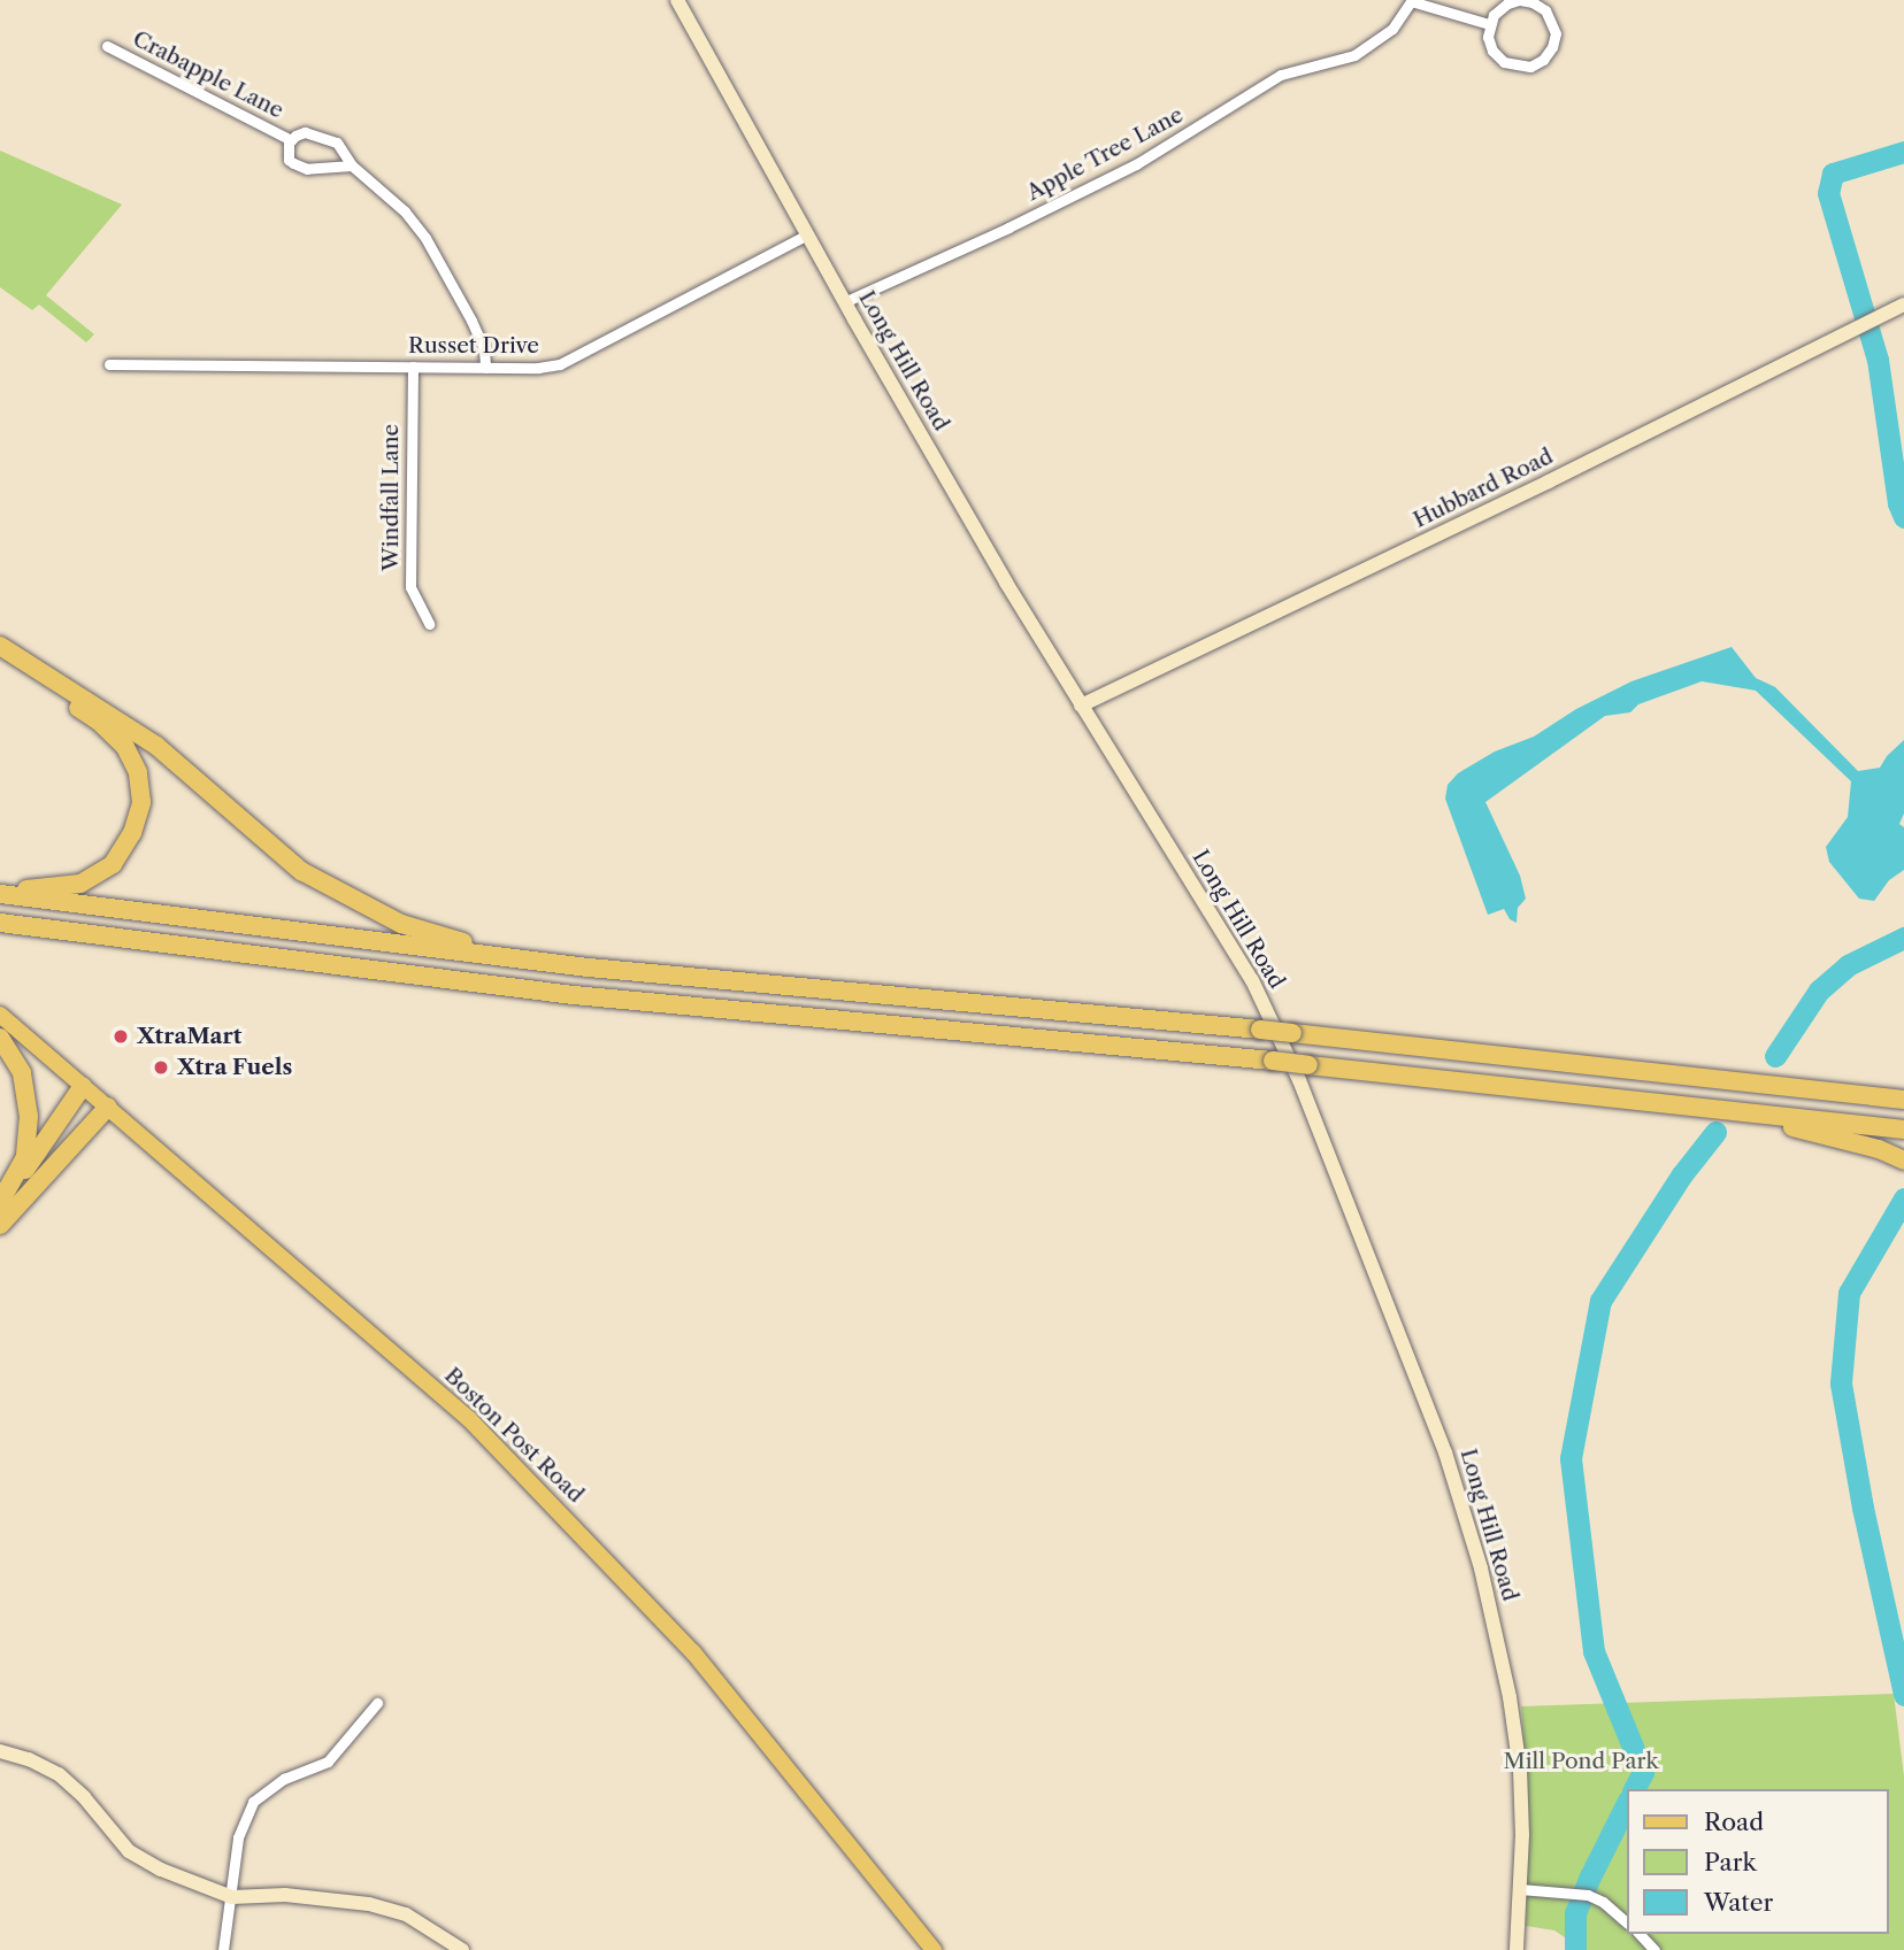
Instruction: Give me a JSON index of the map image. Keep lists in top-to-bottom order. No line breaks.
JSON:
{"streets":{"main road":["Boston Post Road"],"street":["Crabapple Lane","Apple Tree Lane","Russet Drive","Long Hill Road","Hubbard Road","Windfall Lane"]},"crossings":[["Crabapple Lane","Russet Drive"],["Apple Tree Lane","Long Hill Road"],["Russet Drive","Long Hill Road"],["Russet Drive","Windfall Lane"],["Long Hill Road","Hubbard Road"]],"parks":["Mill Pond Park"],"places":["XtraMart","Xtra Fuels"],"legend":["Road","Park","Water"]}
